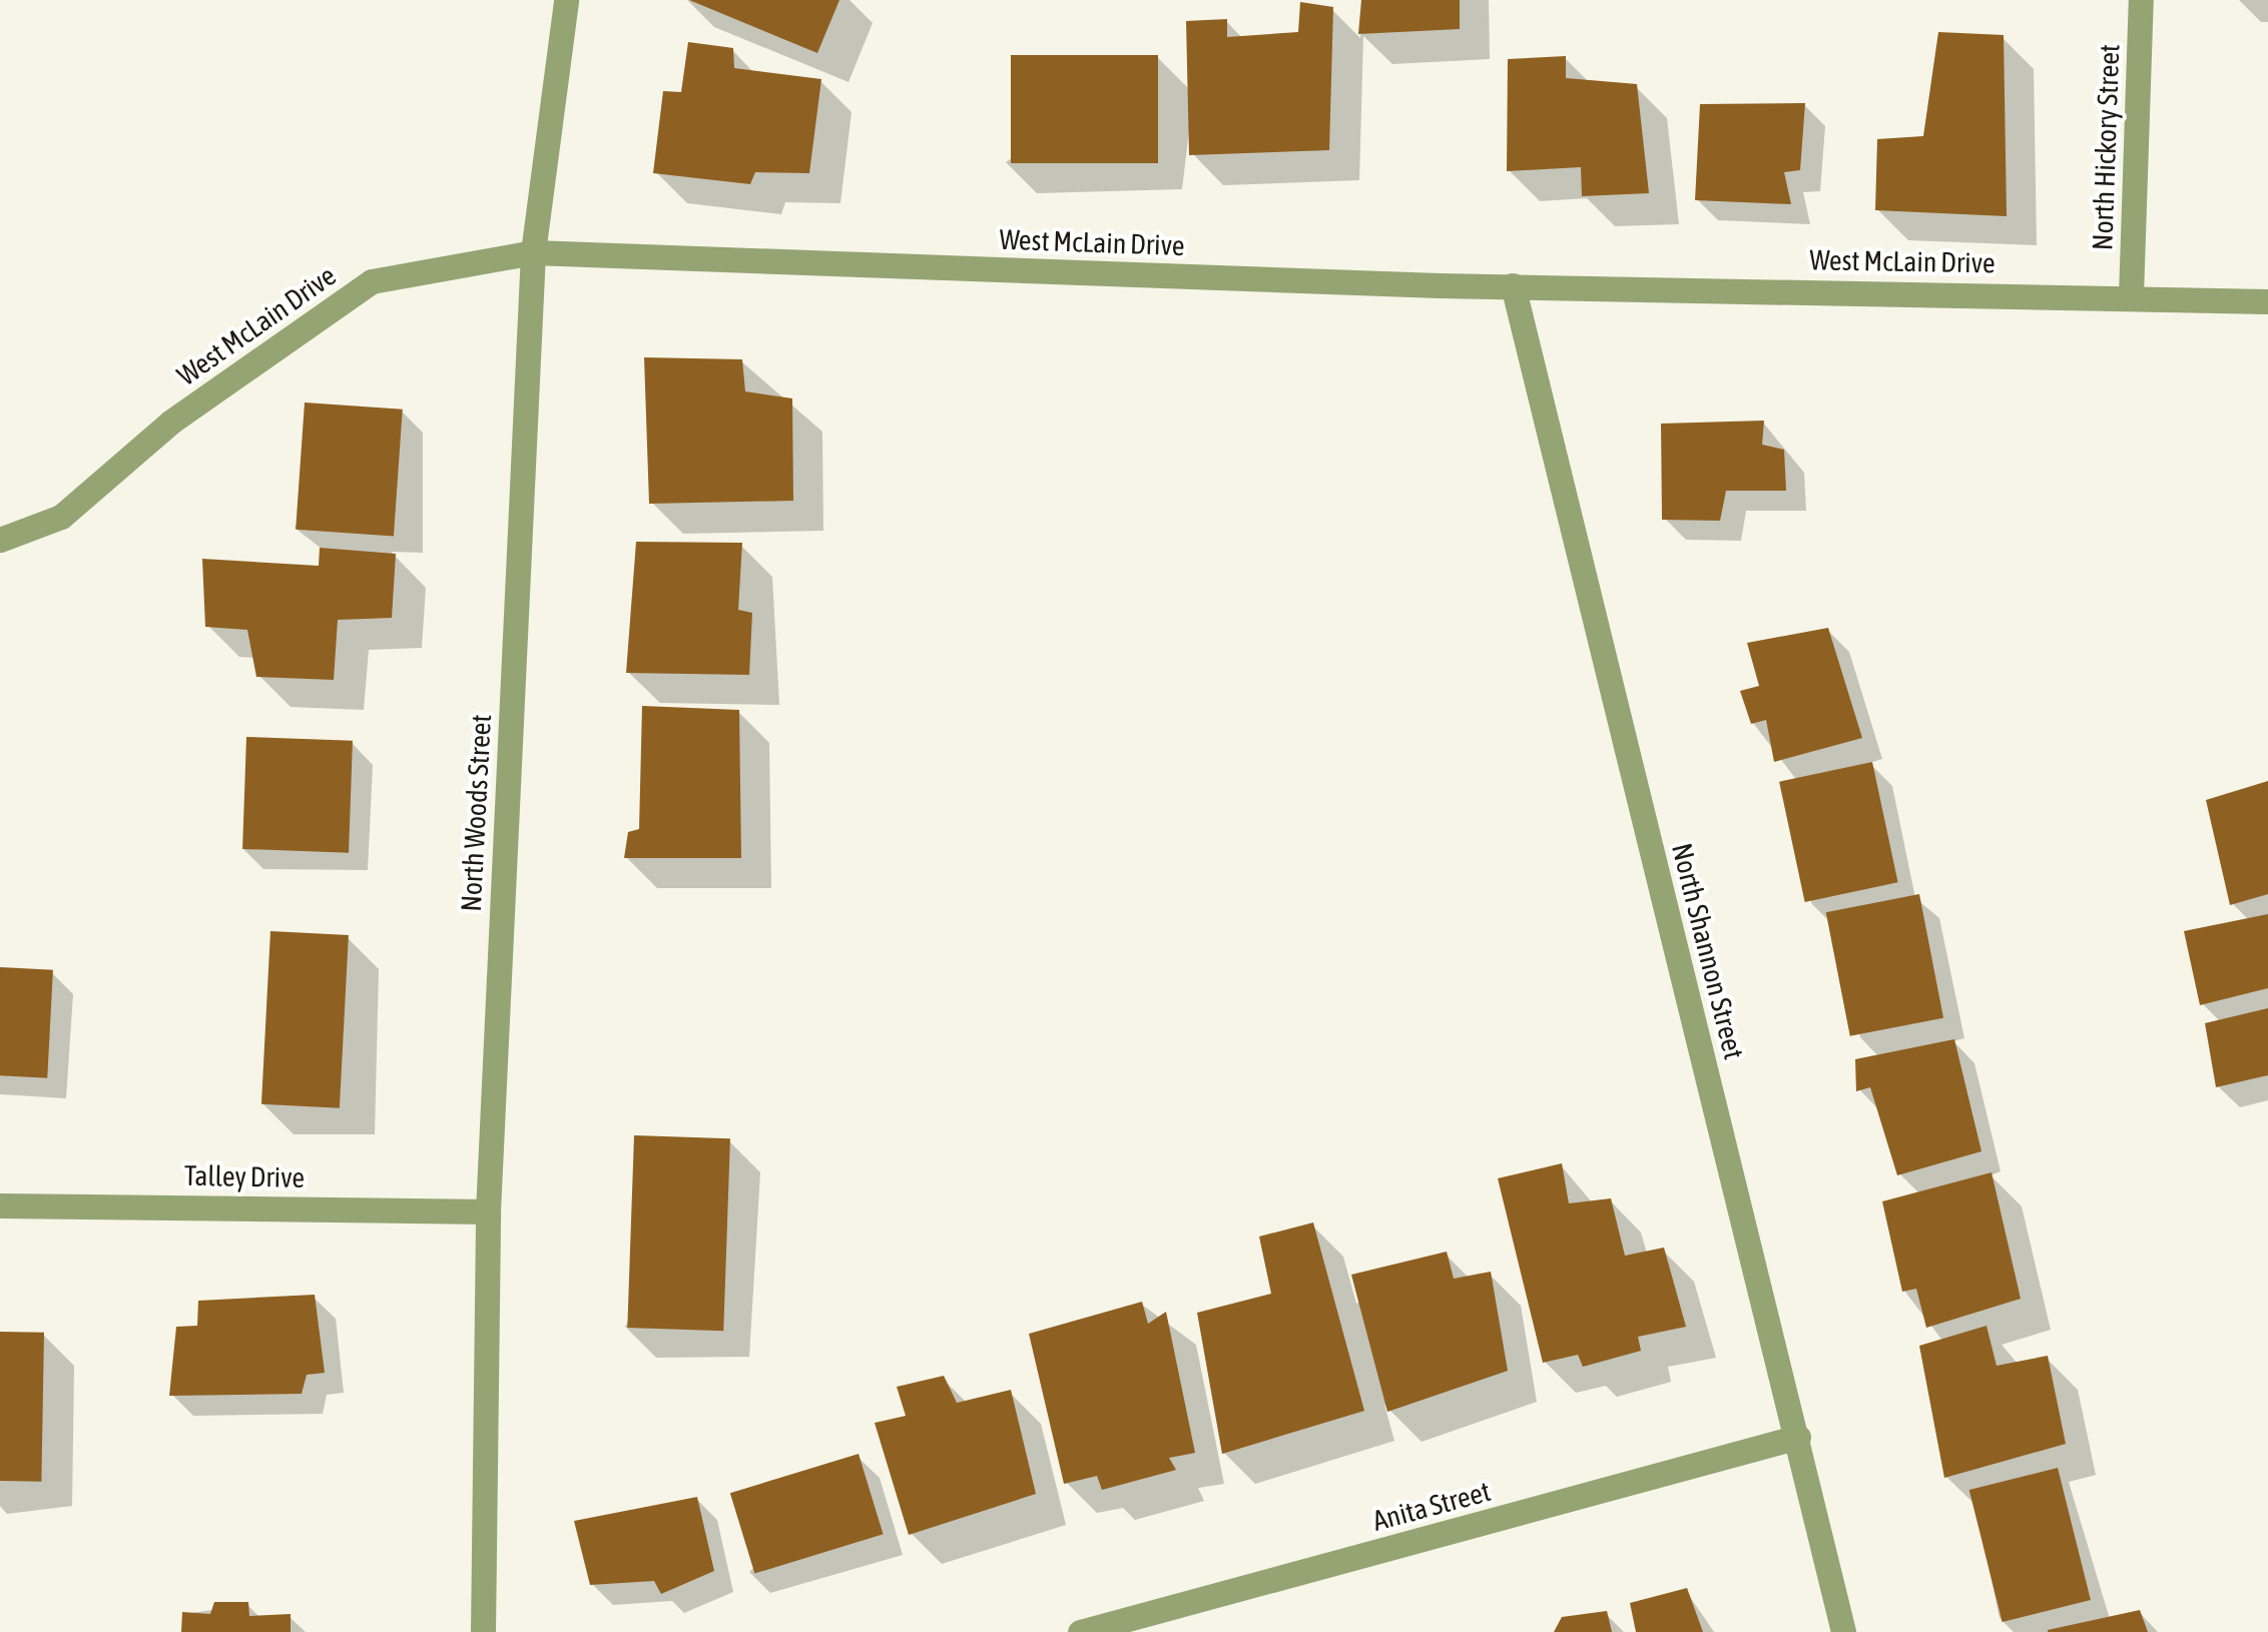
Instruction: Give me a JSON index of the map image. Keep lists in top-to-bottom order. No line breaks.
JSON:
{"streets":{"street":["North Hickory Street","West McLain Drive","North Woods Street","North Shannon Street","Talley Drive","Anita Street"]},"crossings":[["North Hickory Street","West McLain Drive"],["West McLain Drive","North Woods Street"],["West McLain Drive","North Shannon Street"],["North Woods Street","Talley Drive"],["North Shannon Street","Anita Street"]]}
